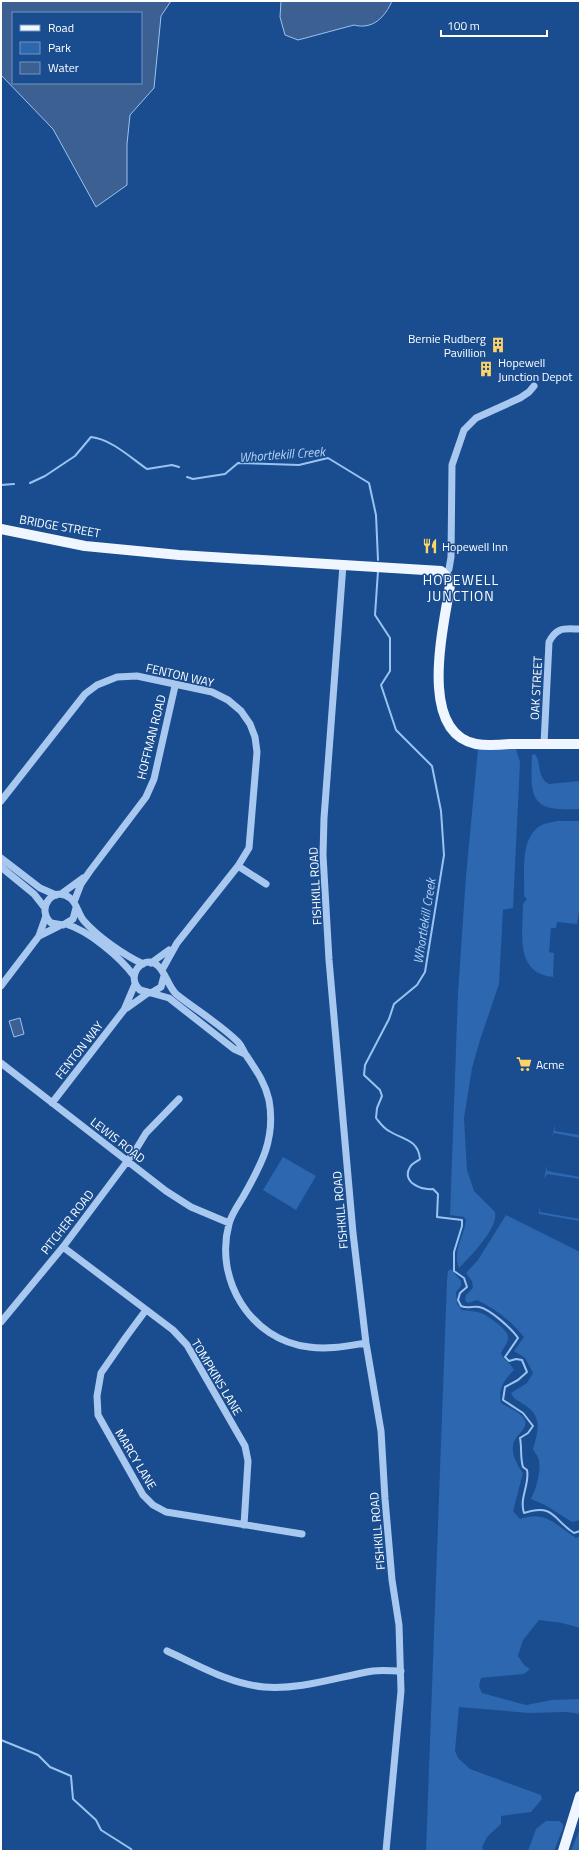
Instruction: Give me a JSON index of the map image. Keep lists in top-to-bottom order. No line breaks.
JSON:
{"streets":{"main road":["BRIDGE STREET"],"street":["FENTON WAY","OAK STREET","HOFFMAN ROAD","FISHKILL ROAD","LEWIS ROAD","PITCHER ROAD","TOMPKINS LANE","MARCY LANE"]},"crossings":[["BRIDGE STREET","FISHKILL ROAD"],["FENTON WAY","HOFFMAN ROAD"],["FENTON WAY","LEWIS ROAD"],["LEWIS ROAD","PITCHER ROAD"],["PITCHER ROAD","TOMPKINS LANE"],["TOMPKINS LANE","MARCY LANE"]],"districts":["HOPEWELL JUNCTION"],"water":["Whortlekill Creek"],"places":{"building":["Bernie Rudberg Pavillion","Hopewell Junction Depot"],"restaurant":["Hopewell Inn"],"supermarket":["Acme"]},"legend":["Road","Park","Water"],"scale_bar":"100 m"}
